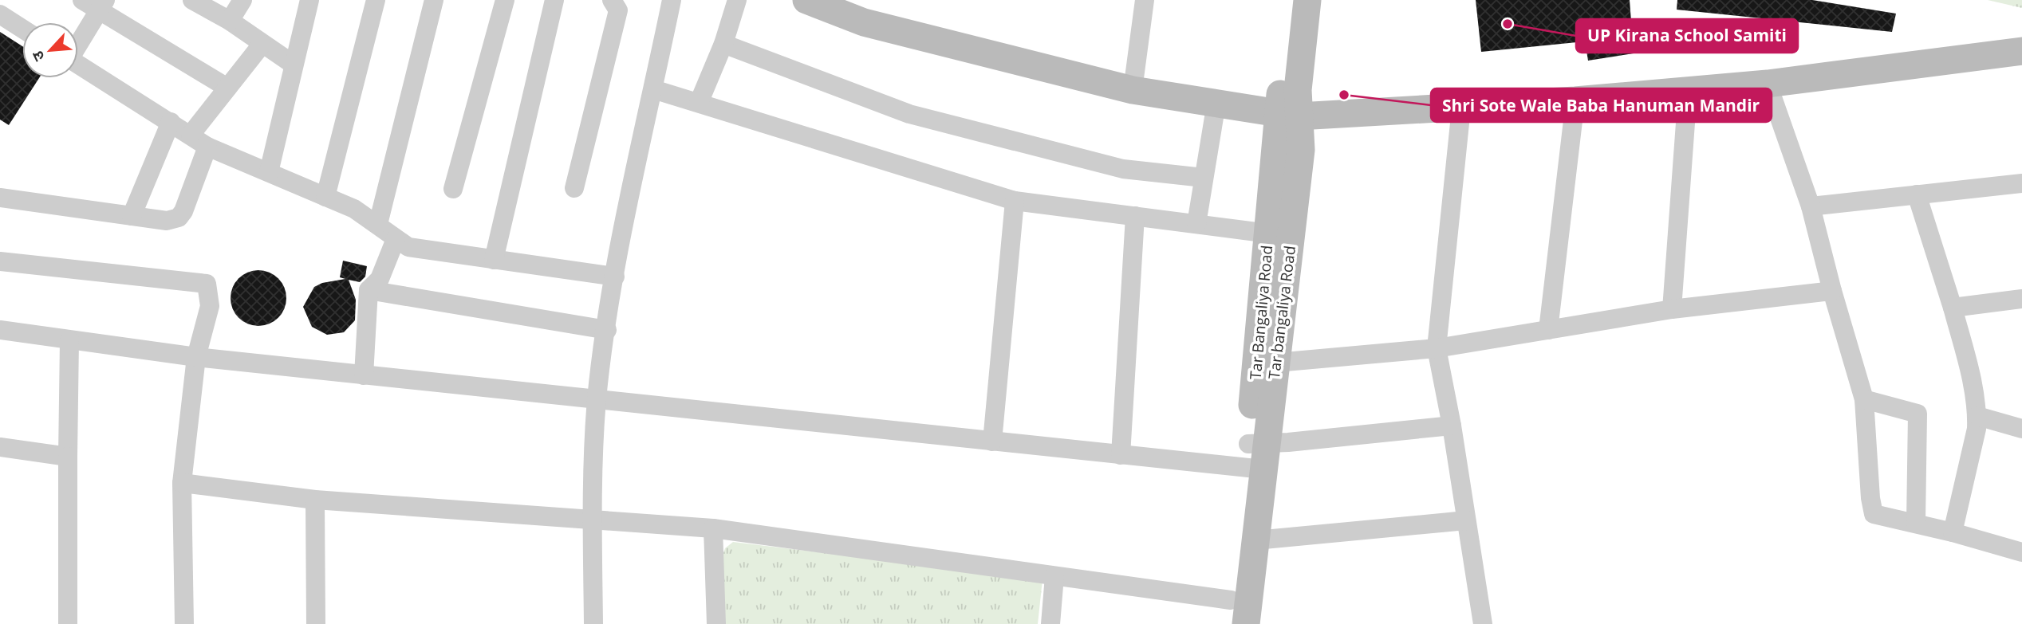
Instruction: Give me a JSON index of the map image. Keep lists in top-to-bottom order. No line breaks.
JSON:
{"streets":{"street":["Tar Bangaliya Road","Tar bangaliya Road"]},"crossings":[["Tar Bangaliya Road","Tar bangaliya Road"]],"places":["UP Kirana School Samiti","Shri Sote Wale Baba Hanuman Mandir"],"north":"bottom left"}
